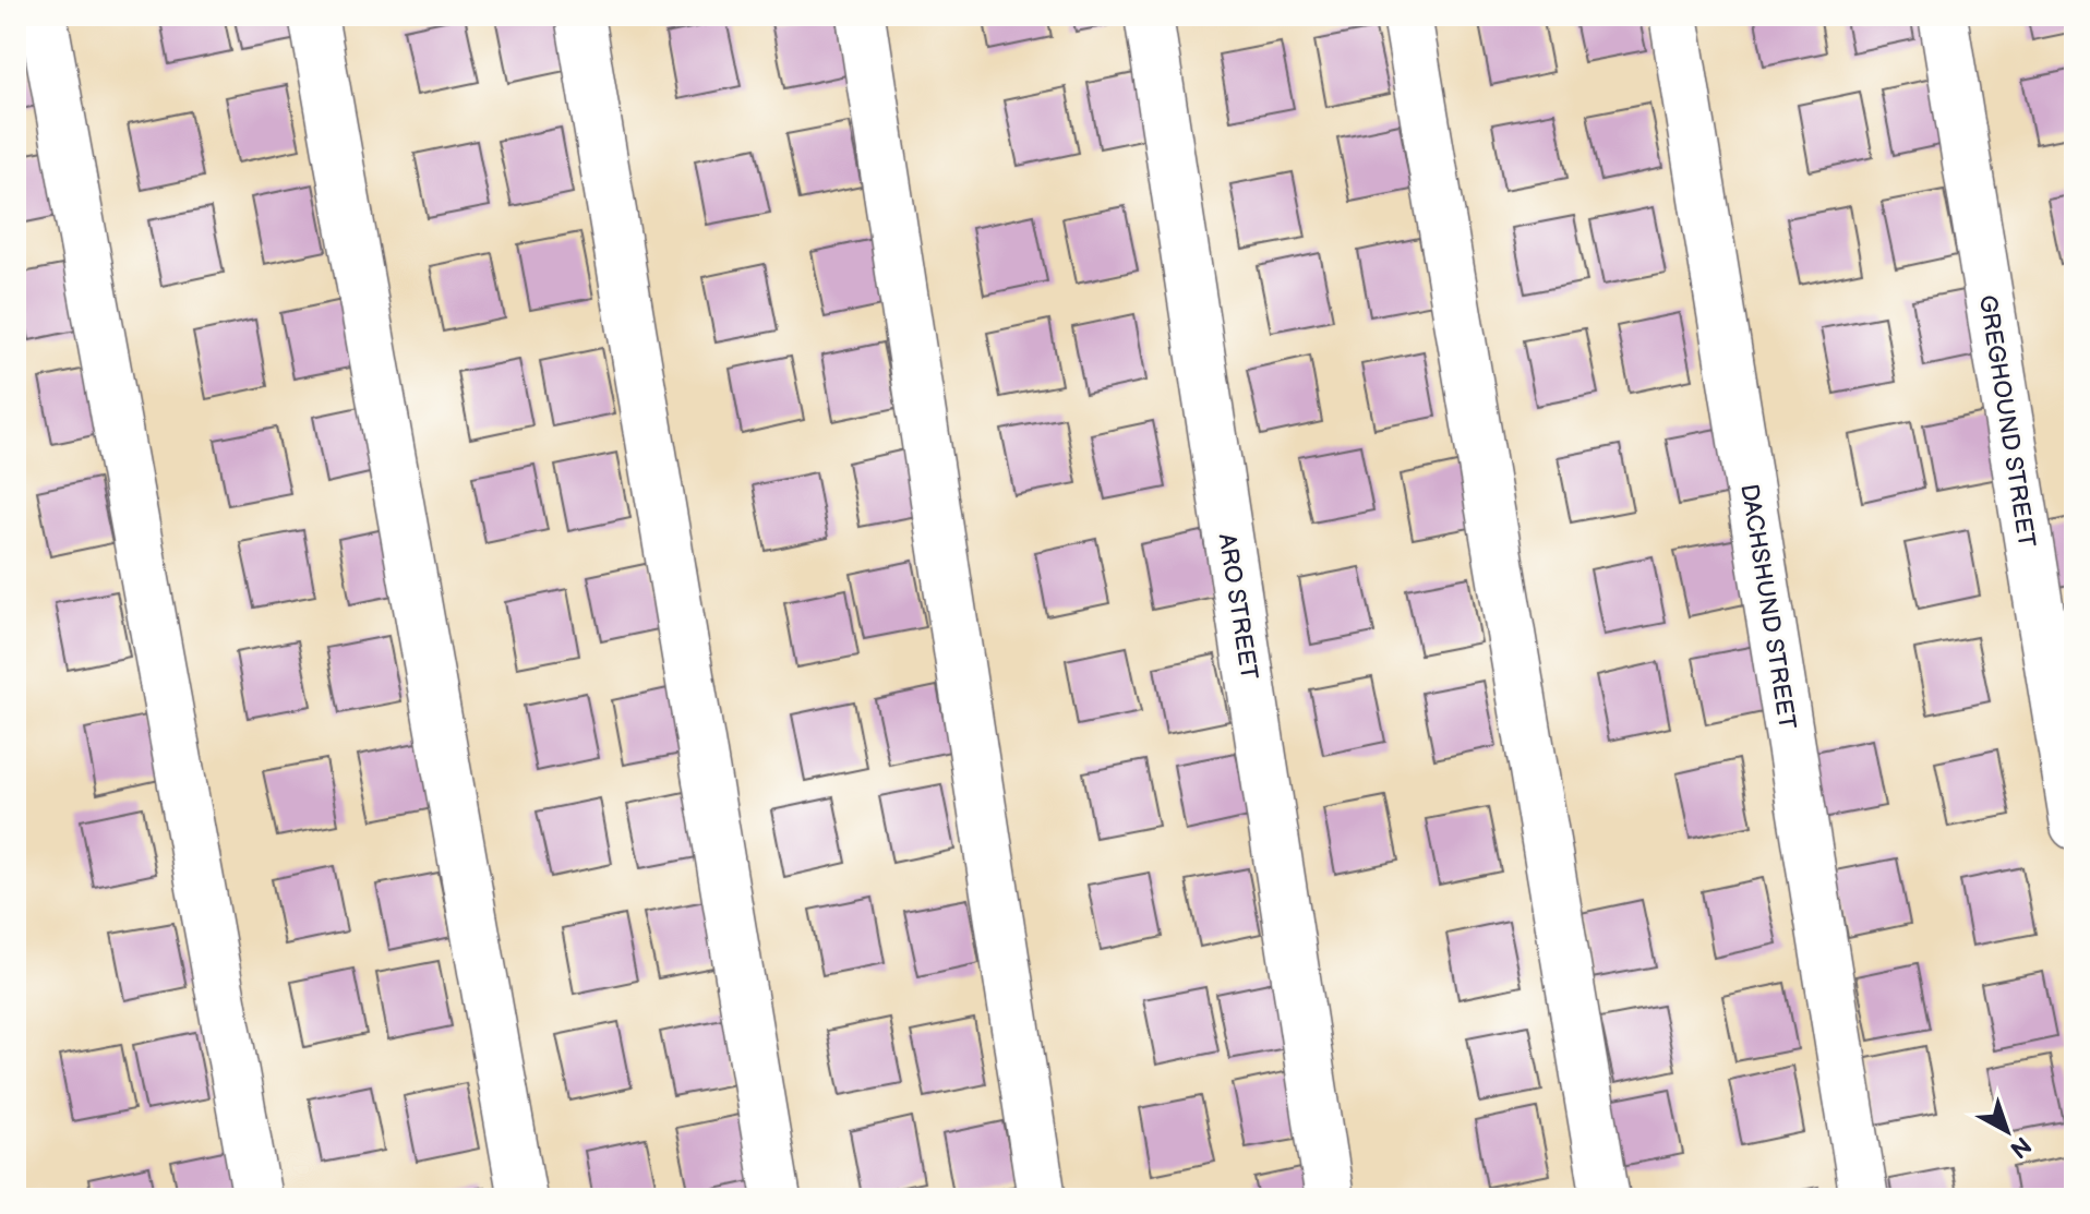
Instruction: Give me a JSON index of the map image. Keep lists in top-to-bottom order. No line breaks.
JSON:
{"streets":{"street":["GREGHOUND STREET","ARO STREET","DACHSHUND STREET"]},"north":"bottom right"}
